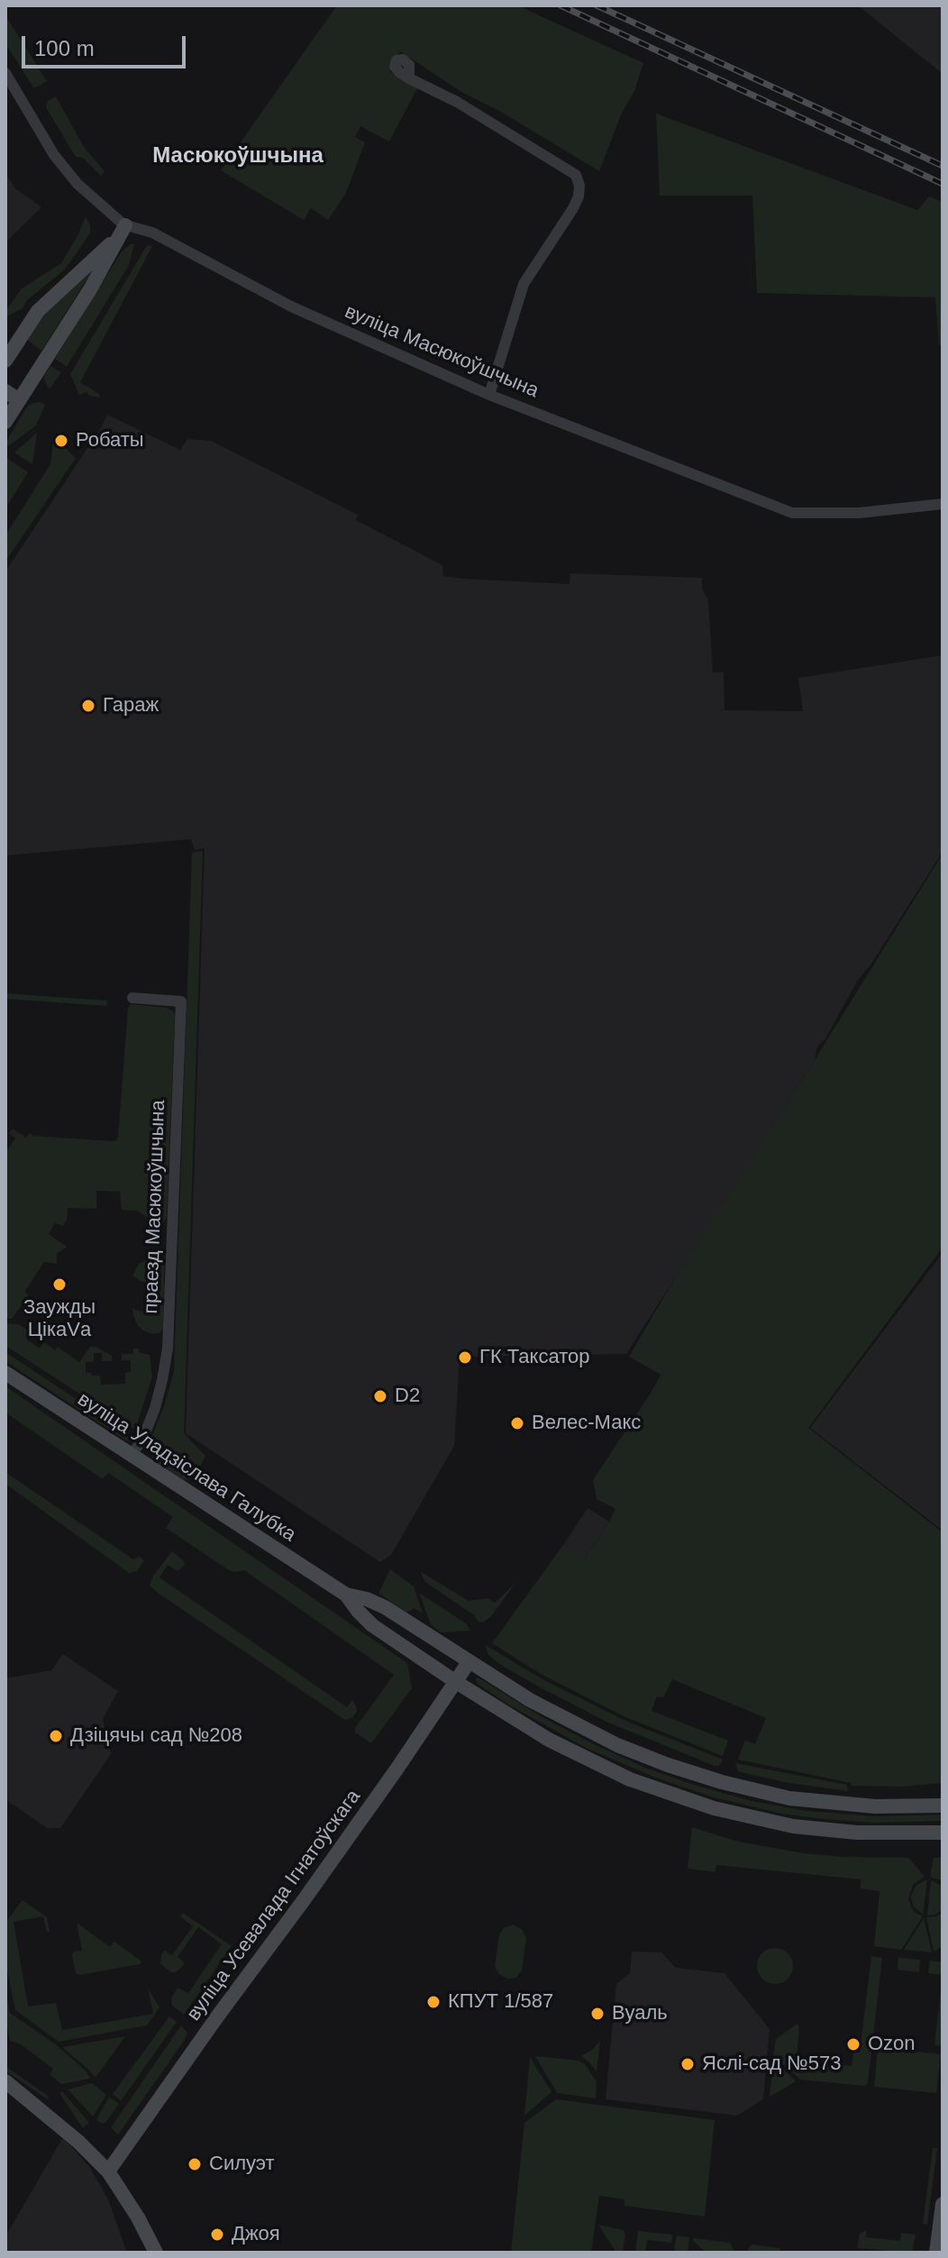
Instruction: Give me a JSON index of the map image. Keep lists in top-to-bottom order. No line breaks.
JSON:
{"streets":{"main road":["вуліца Уладзіслава Галубка","вуліца Усевалада Ігнатоўскага"],"street":["вуліца Масюкоўшчына","праезд Масюкоўшчына"]},"crossings":[["праезд Масюкоўшчына","вуліца Уладзіслава Галубка"],["вуліца Уладзіслава Галубка","вуліца Усевалада Ігнатоўскага"]],"districts":["Масюкоўшчына"],"places":["Робаты","Гараж","Заужды ЦікаVа","ГК Таксатор","D2","Велес-Макс","Дзіцячы сад №208","КПУТ 1/587","Вуаль","Ozon","Яслі-сад №573","Силуэт","Джоя"],"scale_bar":"100 m"}
